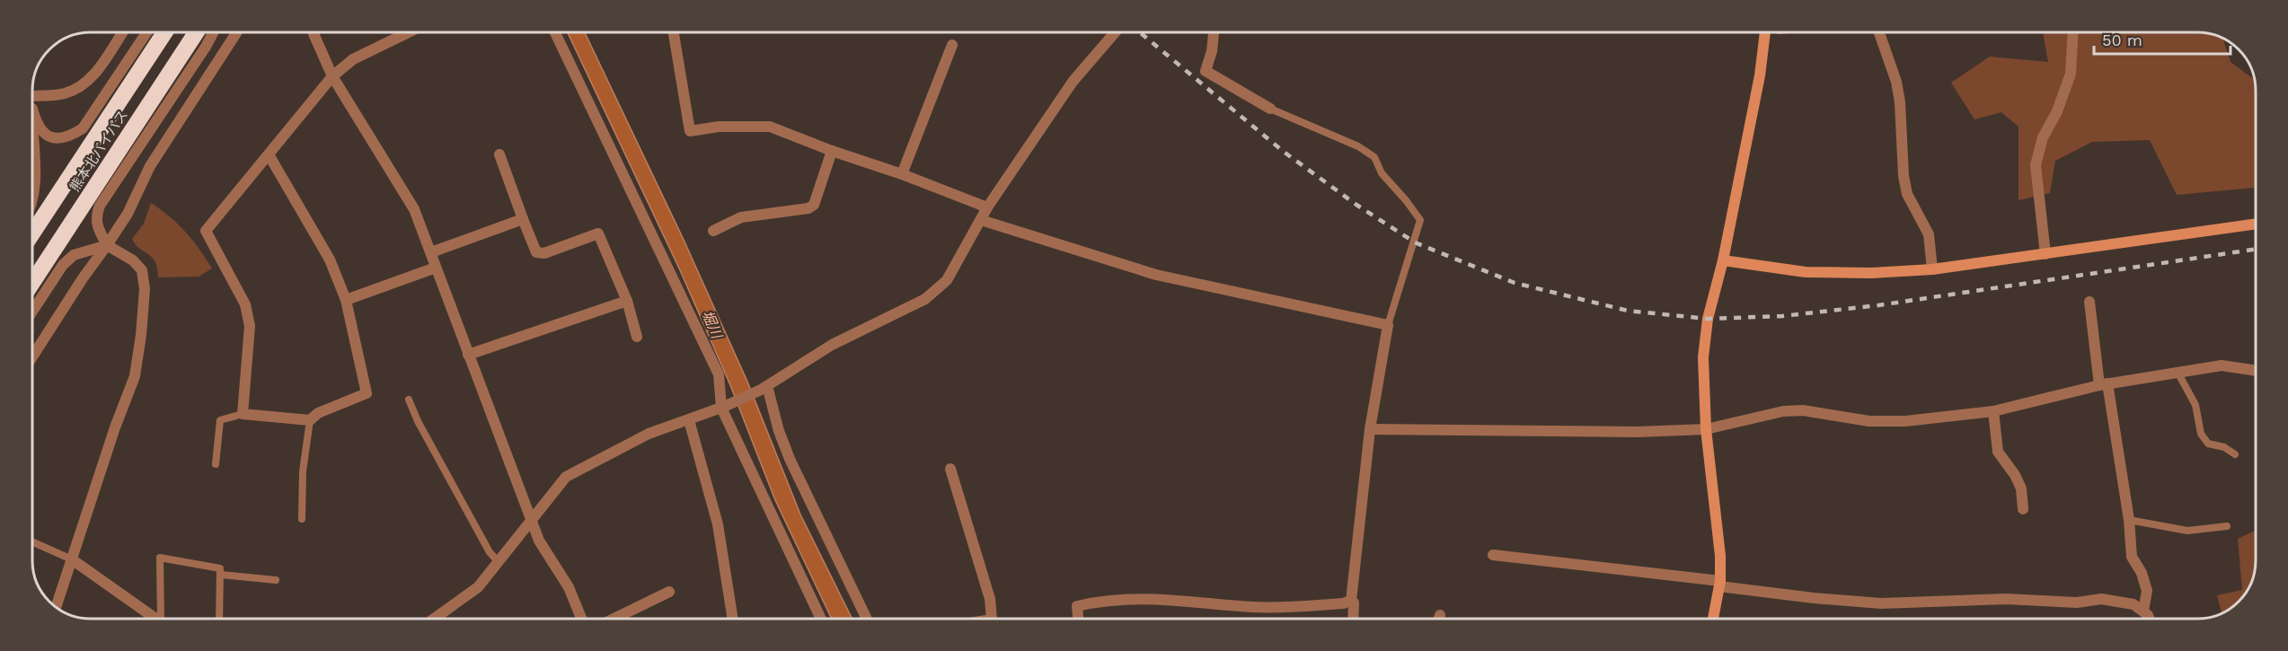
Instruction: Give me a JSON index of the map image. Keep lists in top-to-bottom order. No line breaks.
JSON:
{"streets":{"highway":["熊本北バイパス"]},"water":["堀川"],"scale_bar":"50 m"}
